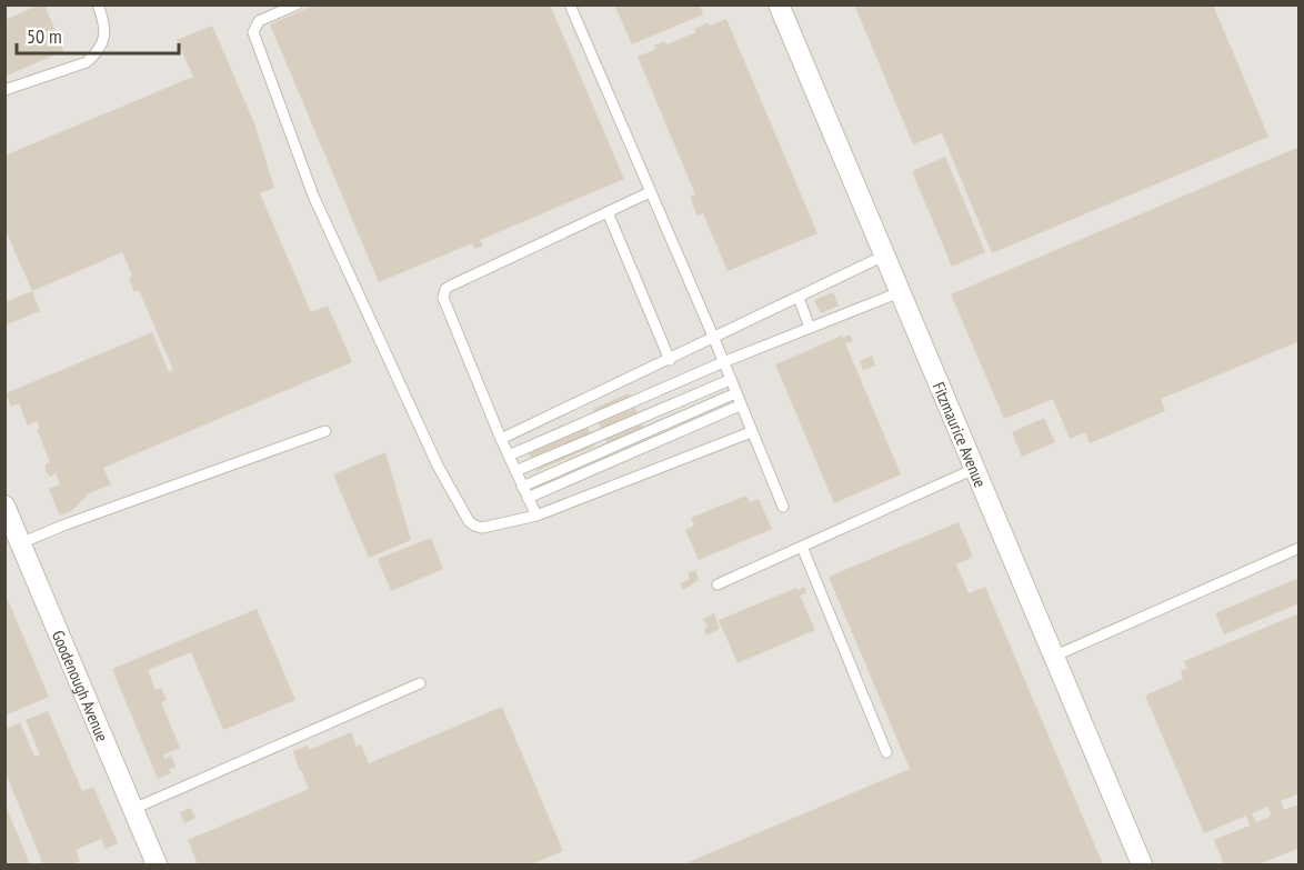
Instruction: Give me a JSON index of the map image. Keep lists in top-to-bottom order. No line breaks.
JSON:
{"streets":{"street":["Fitzmaurice Avenue","Goodenough Avenue"]},"scale_bar":"50 m"}
